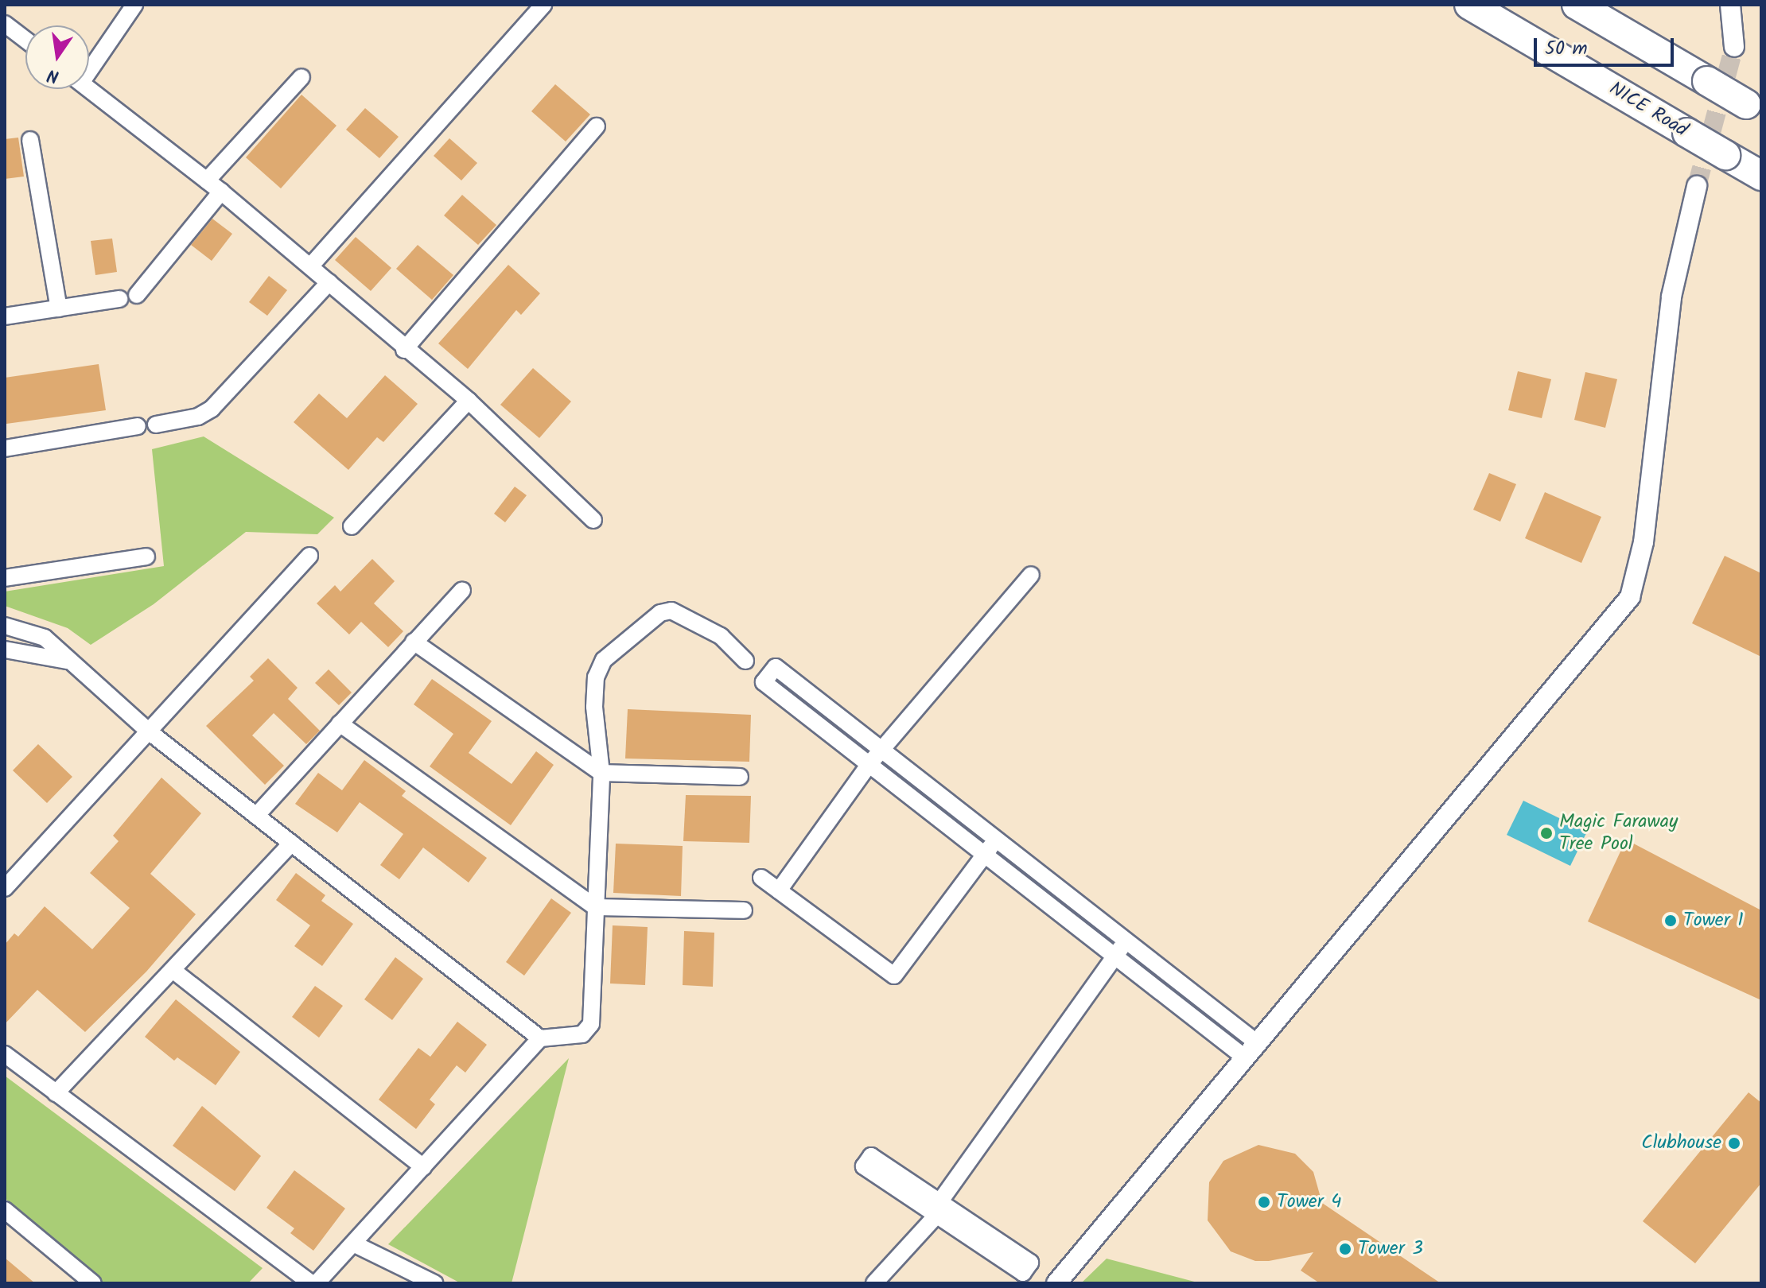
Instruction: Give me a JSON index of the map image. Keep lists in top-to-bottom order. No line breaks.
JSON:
{"streets":{"highway":["NICE Road"]},"places":["Magic Faraway Tree Pool","Tower 1","Clubhouse","Tower 4","Tower 3"],"scale_bar":"50 m","north":"bottom"}
